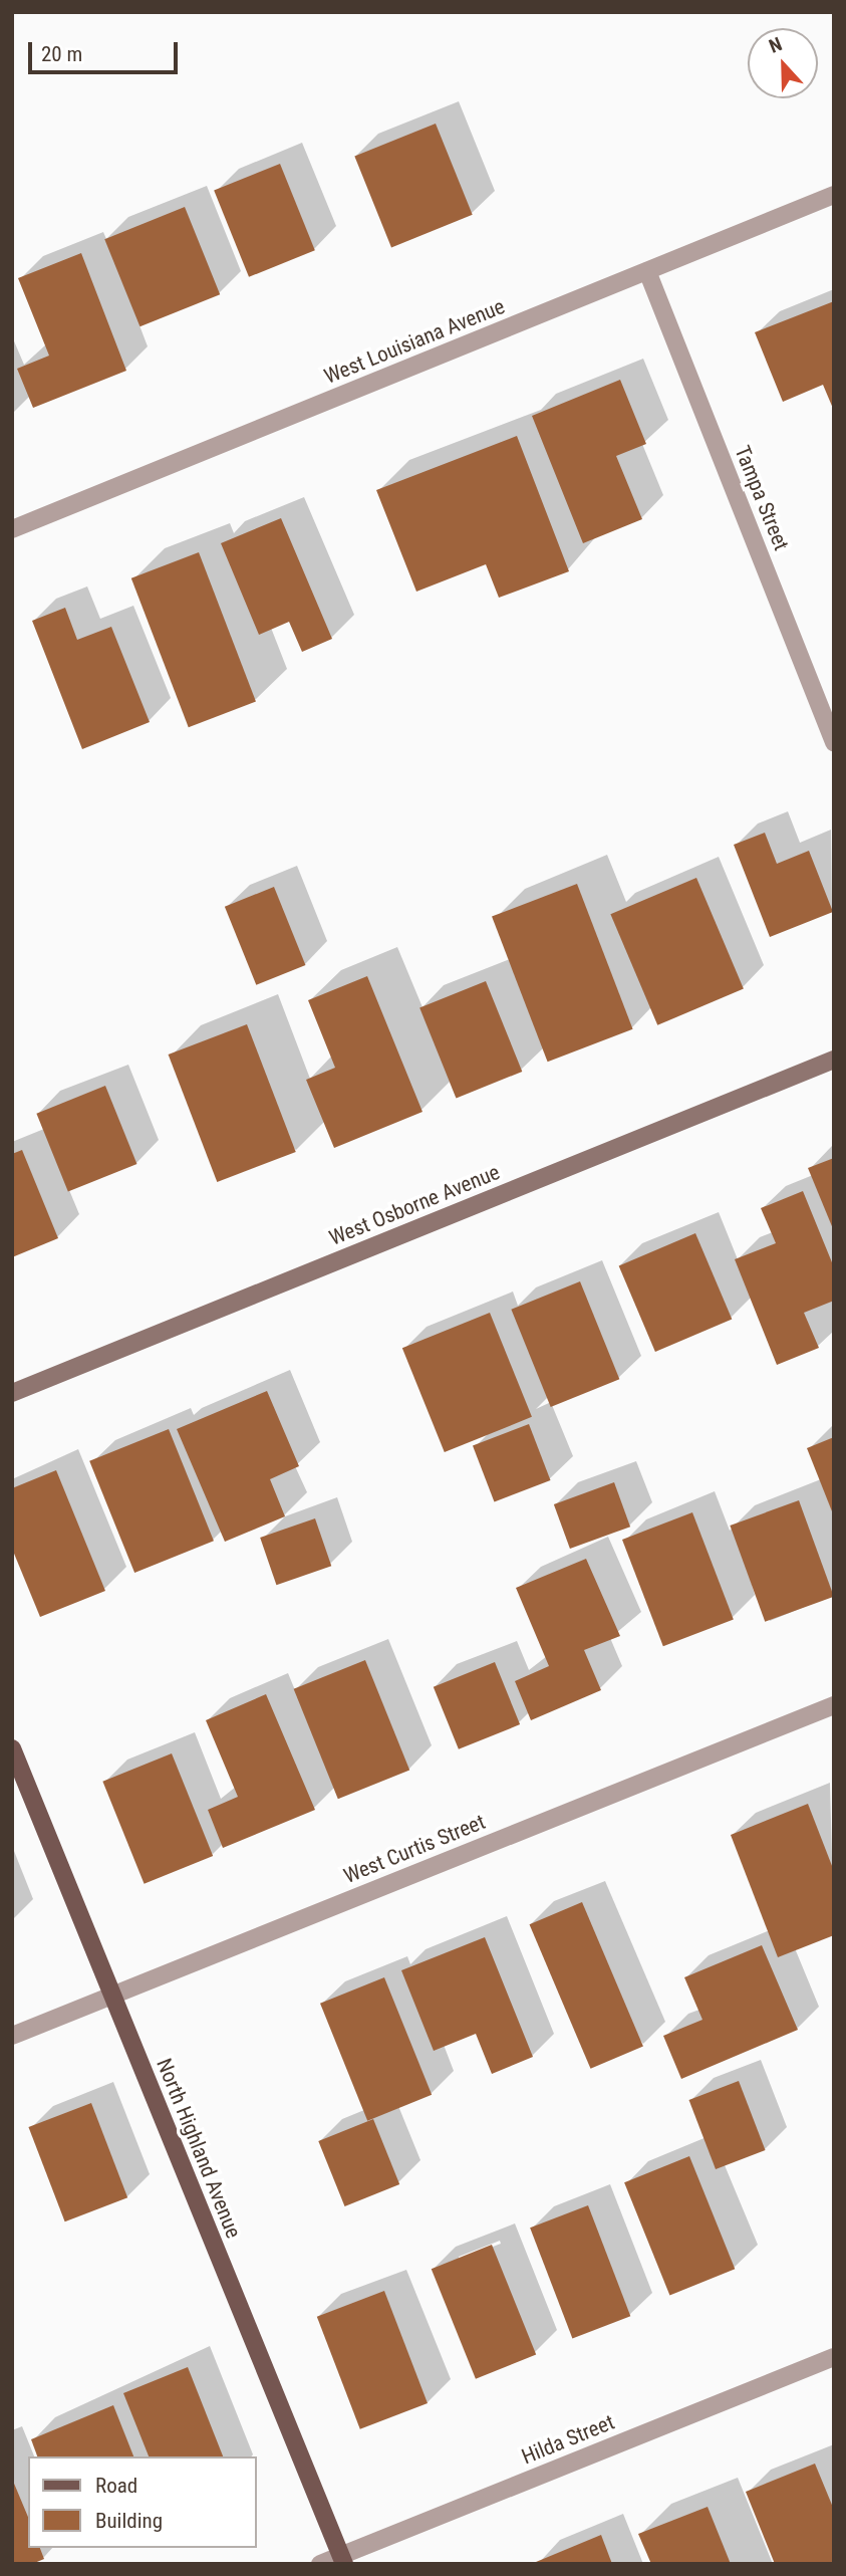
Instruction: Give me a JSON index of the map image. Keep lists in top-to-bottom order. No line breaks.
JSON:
{"streets":{"main road":["North Highland Avenue"],"street":["West Louisiana Avenue","Tampa Street","West Osborne Avenue","West Curtis Street","Hilda Street"]},"crossings":[["West Louisiana Avenue","Tampa Street"],["West Curtis Street","North Highland Avenue"],["North Highland Avenue","Hilda Street"]],"legend":["Road","Building"],"scale_bar":"20 m","north":"top"}
